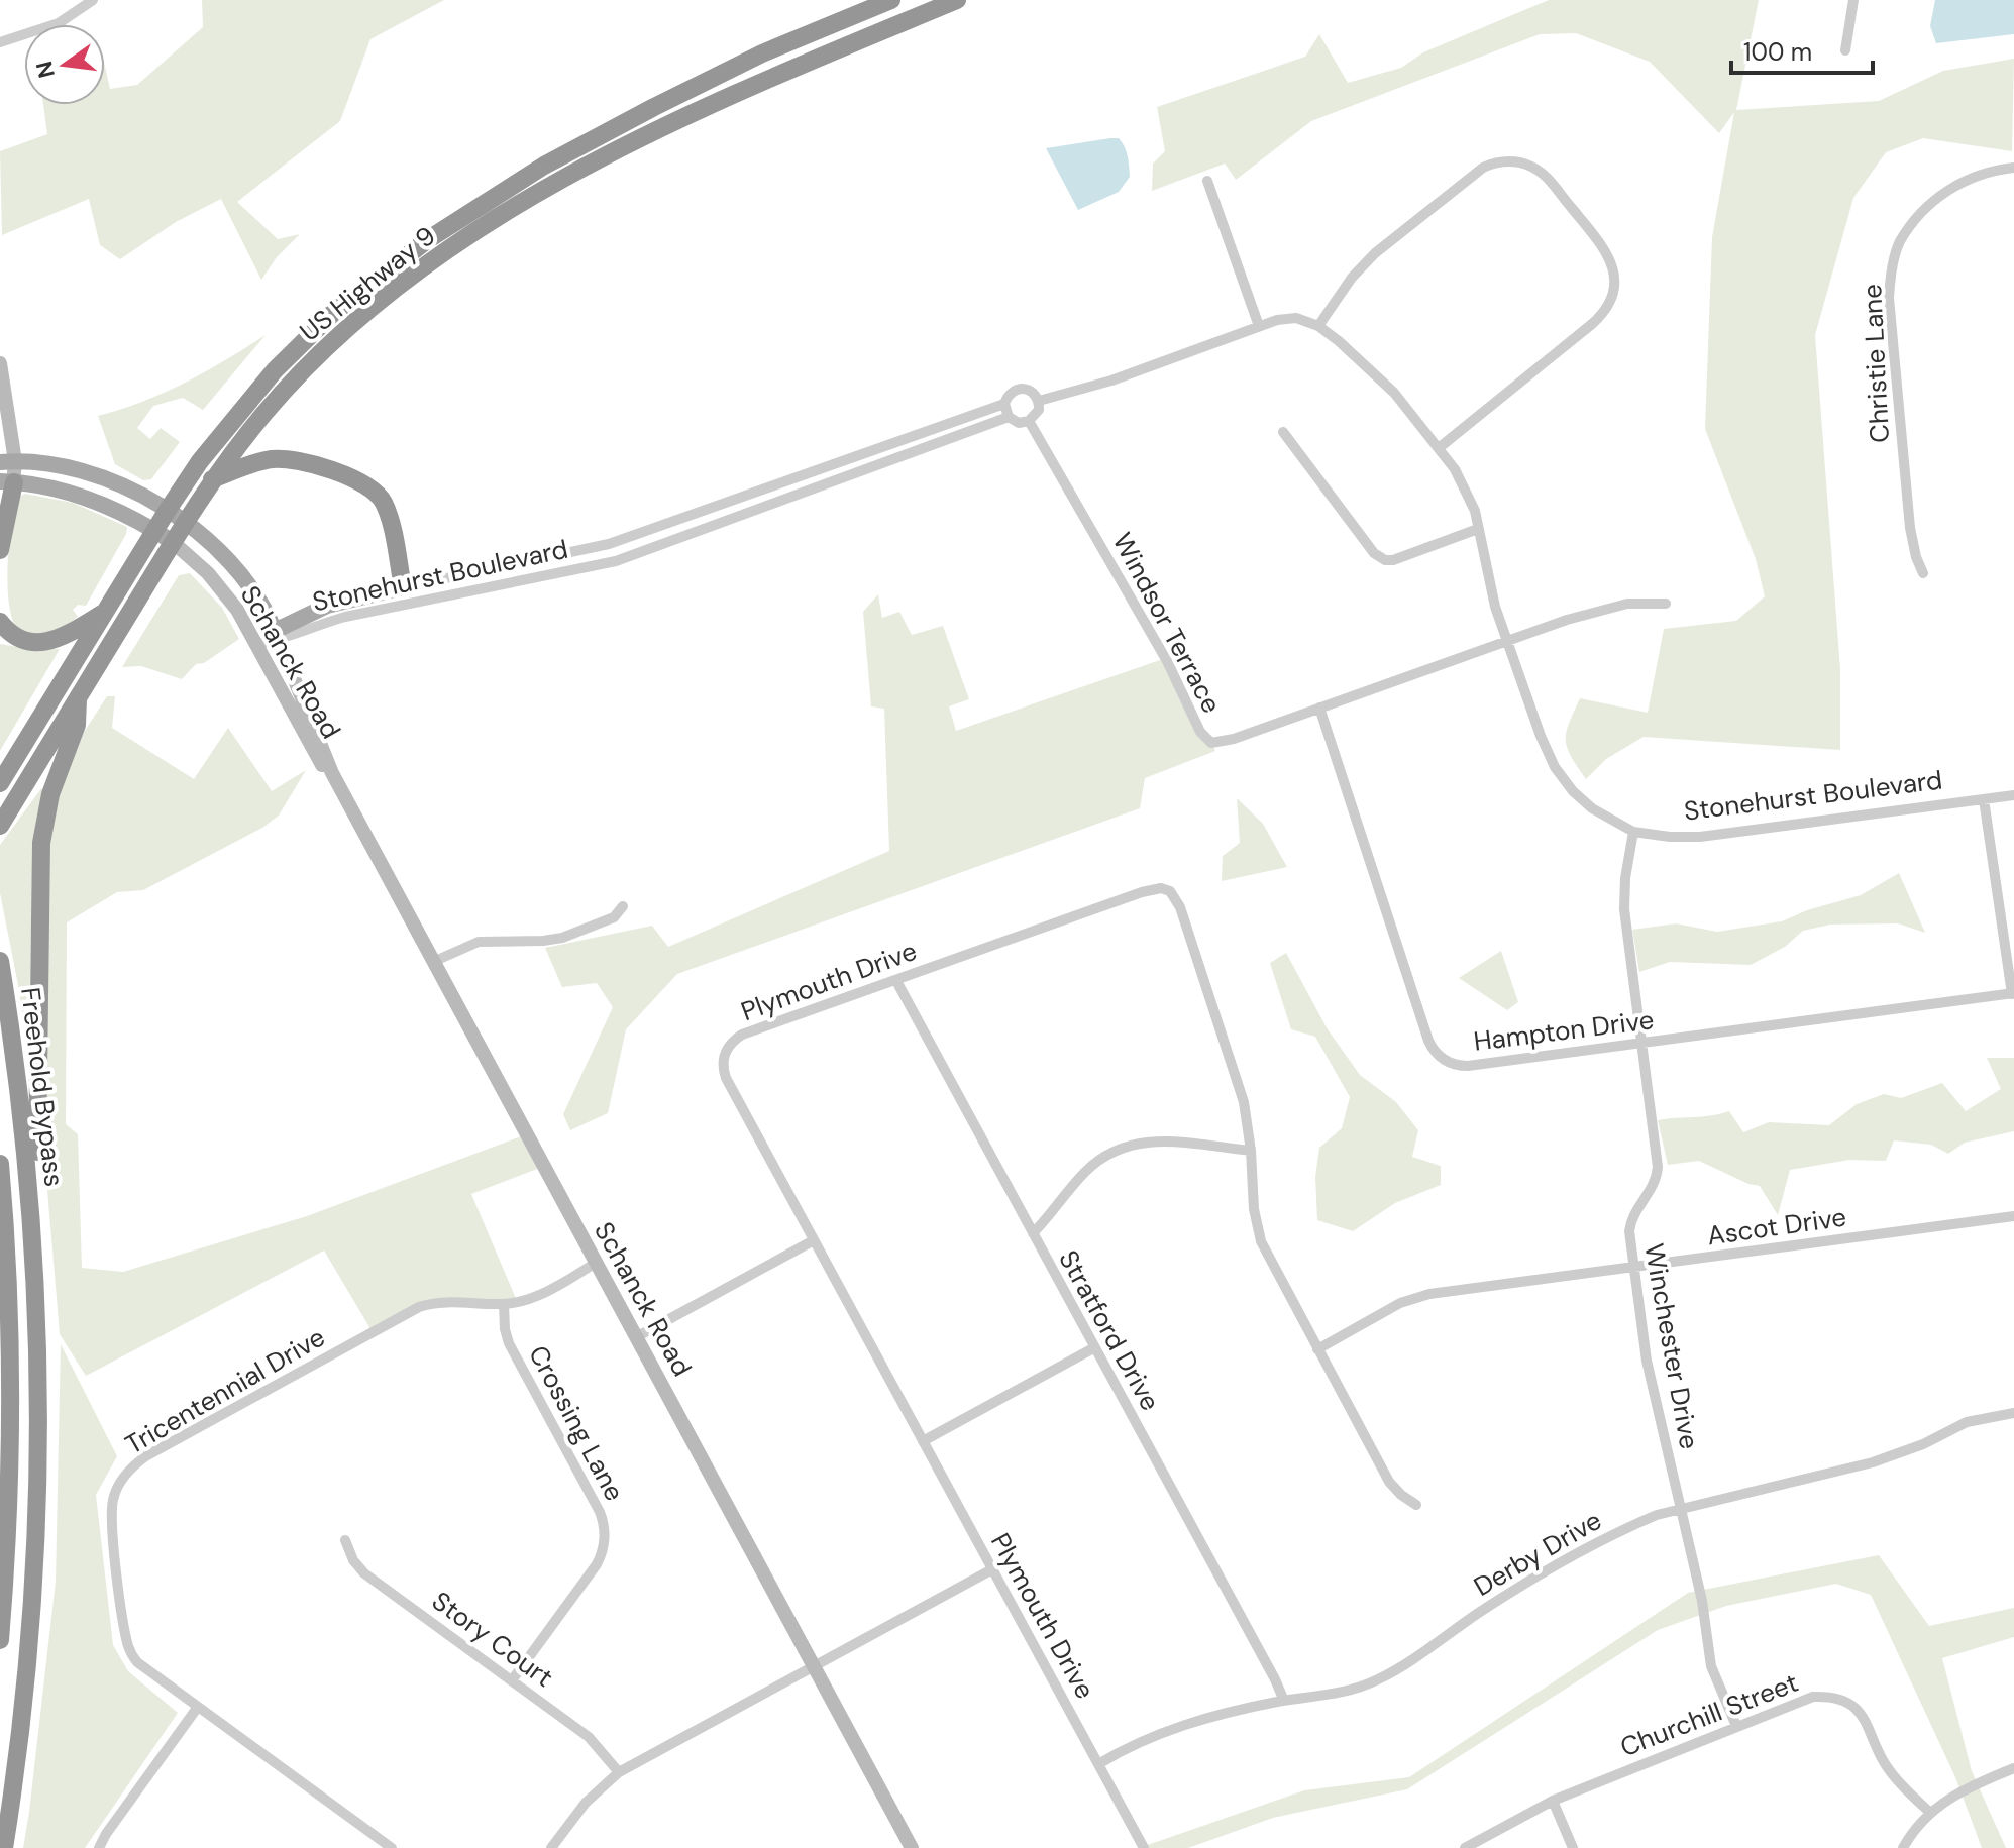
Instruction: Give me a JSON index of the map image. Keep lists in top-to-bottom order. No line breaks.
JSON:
{"streets":{"highway":["US Highway 9","Freehold Bypass"],"main road":["Stonehurst Boulevard","Schanck Road"],"street":["Christie Lane","Windsor Terrace","Plymouth Drive","Hampton Drive","Ascot Drive","Stratford Drive","Winchester Drive","Tricentennial Drive","Crossing Lane","Derby Drive","Story Court","Churchill Street"]},"crossings":[["US Highway 9","Schanck Road"],["Stonehurst Boulevard","Windsor Terrace"],["Stonehurst Boulevard","Schanck Road"],["Stonehurst Boulevard","Winchester Drive"],["Windsor Terrace","Hampton Drive"],["Schanck Road","Tricentennial Drive"],["Plymouth Drive","Ascot Drive"],["Plymouth Drive","Stratford Drive"],["Plymouth Drive","Derby Drive"],["Hampton Drive","Winchester Drive"],["Ascot Drive","Winchester Drive"],["Stratford Drive","Derby Drive"],["Winchester Drive","Derby Drive"],["Winchester Drive","Churchill Street"],["Tricentennial Drive","Crossing Lane"],["Crossing Lane","Story Court"]],"scale_bar":"100 m","north":"left"}
